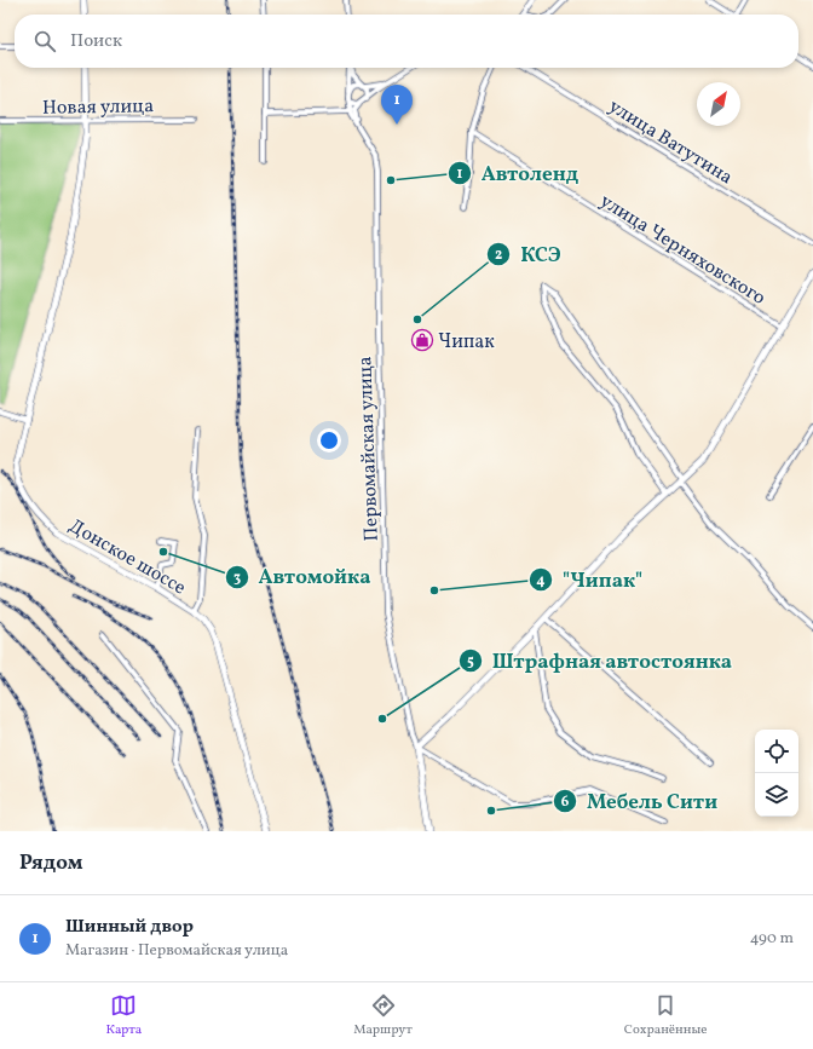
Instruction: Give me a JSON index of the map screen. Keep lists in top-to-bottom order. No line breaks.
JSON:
{"streets":{"main road":["Первомайская улица","Донское шоссе"],"street":["Новая улица","улица Ватутина","улица Черняховского"]},"crossings":[["Новая улица","Донское шоссе"]],"places":{"other":["Автоленд","КСЭ","Автомойка","\"Чипак\"","Штрафная автостоянка","Мебель Сити"],"shop":["Чипак"]},"north":"top right","page":{"search":"Поиск","pins":"1","heading":"Рядом","list":[{"mark":"1","name":"Шинный двор","note":"Магазин · Первомайская улица","value":"490 m"}],"nav":["Карта","Маршрут","Сохранённые"]}}
